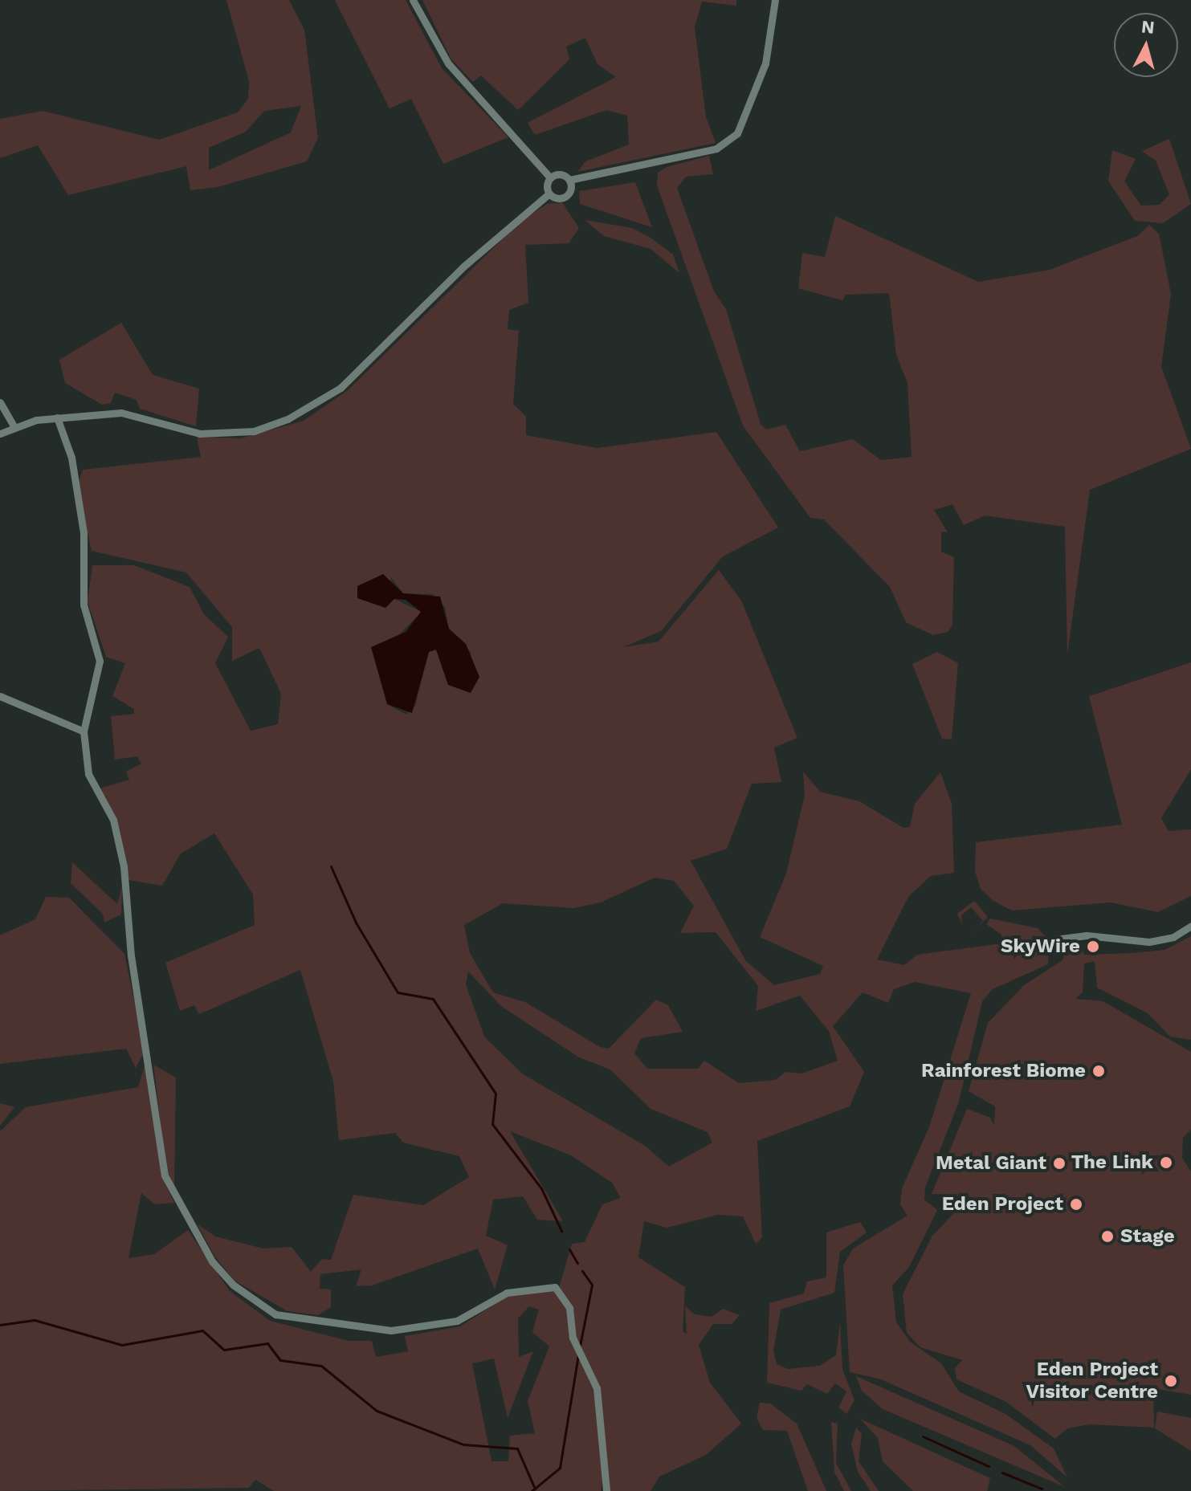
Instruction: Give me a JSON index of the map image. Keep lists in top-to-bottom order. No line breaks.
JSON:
{"places":["SkyWire","Rainforest Biome","The Link","Metal Giant","Eden Project","Stage","Eden Project Visitor Centre"],"north":"top"}
